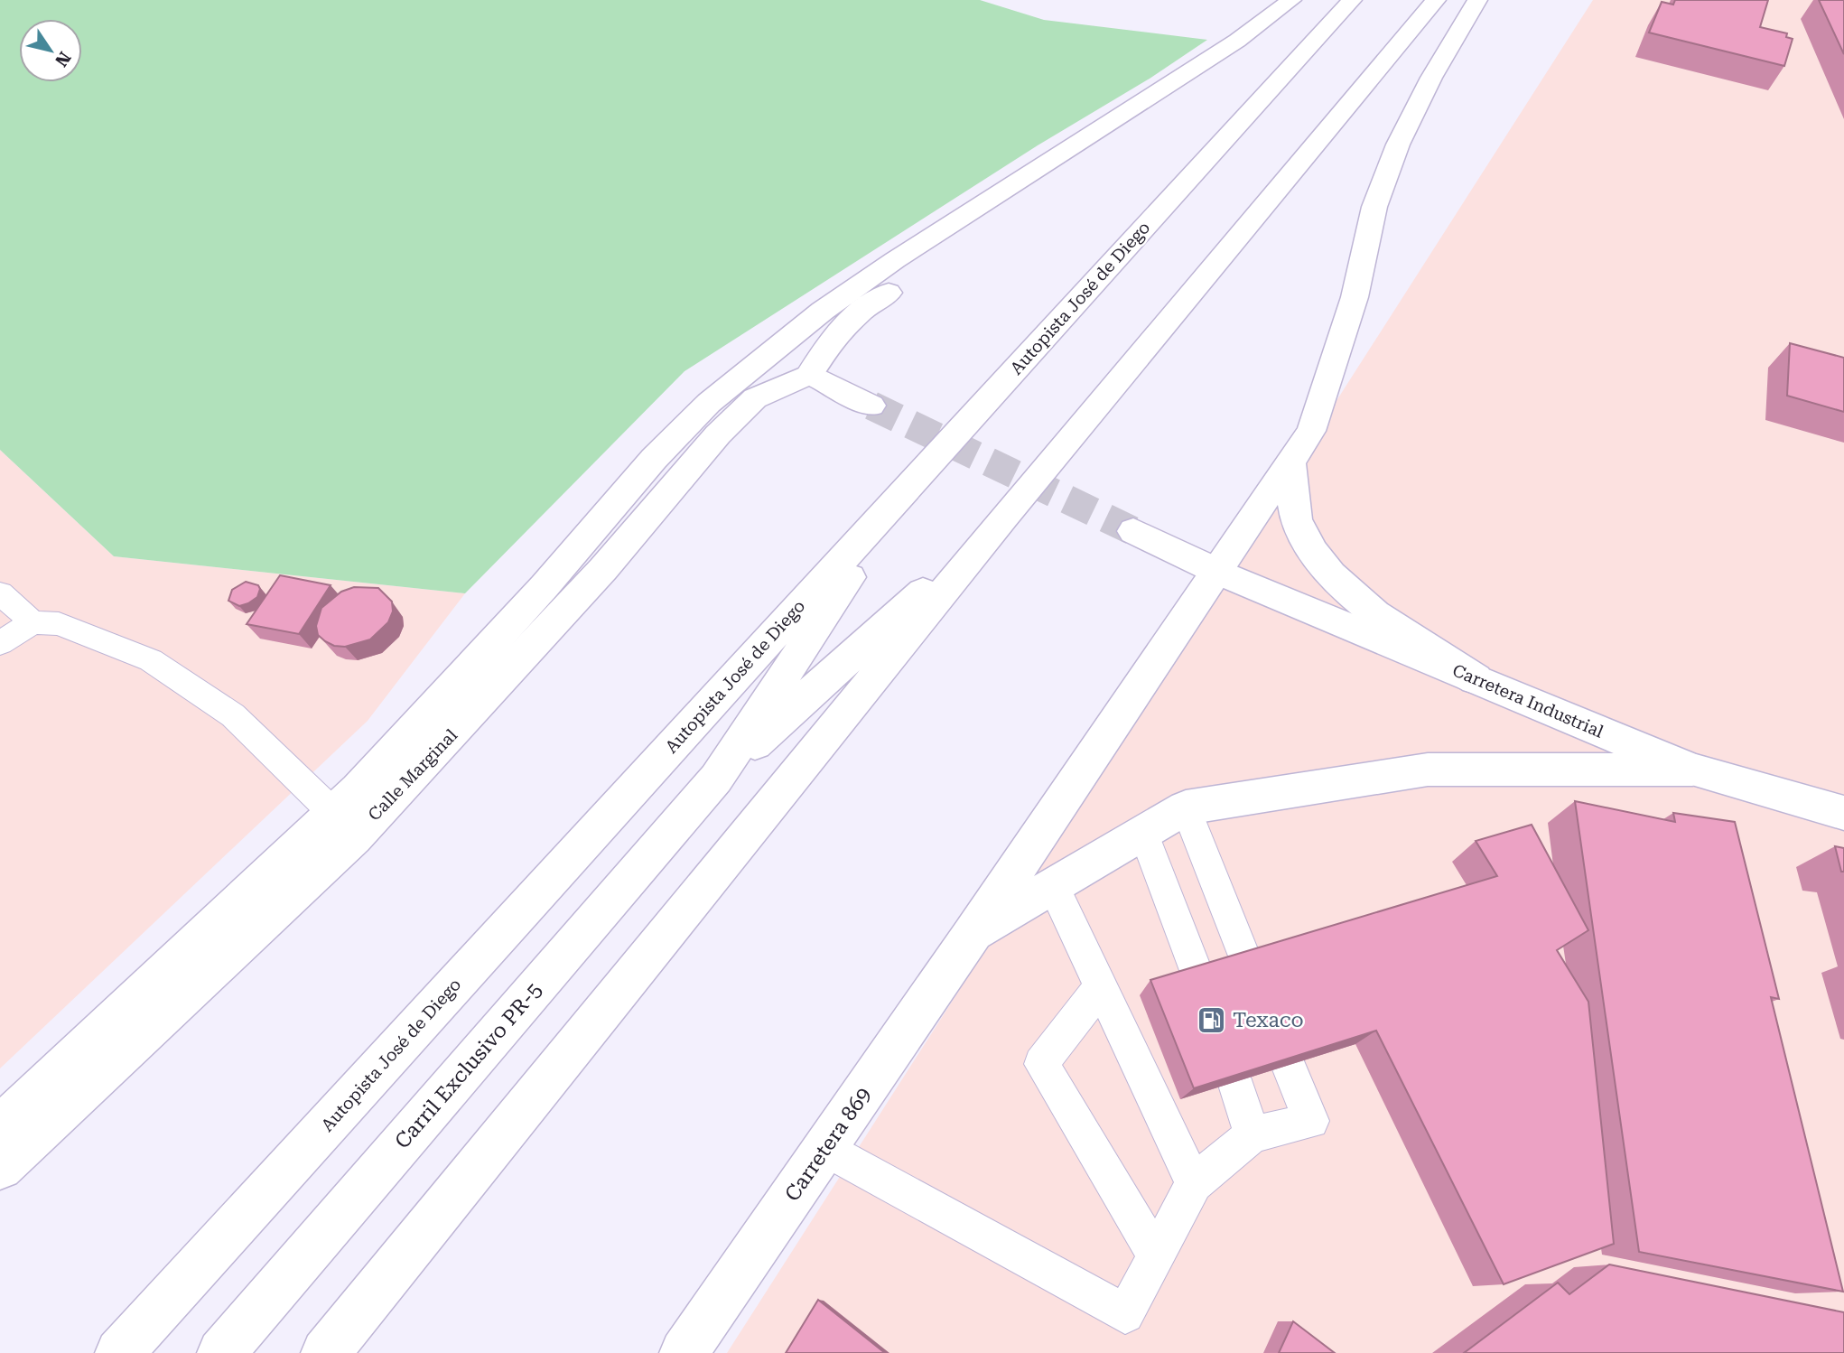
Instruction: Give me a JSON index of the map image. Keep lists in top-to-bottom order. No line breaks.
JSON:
{"streets":{"main road":["Autopista José de Diego","Carretera Industrial","Calle Marginal","Carril Exclusivo PR-5","Carretera 869"]},"crossings":[["Carretera Industrial","Carretera 869"]],"places":{"fuel station":["Texaco"]},"north":"bottom right"}
